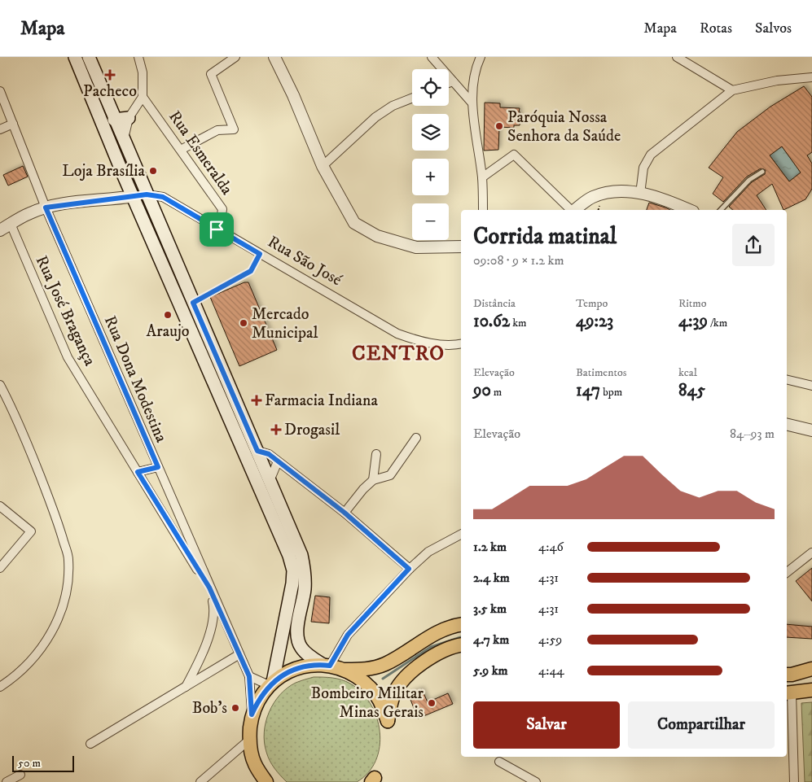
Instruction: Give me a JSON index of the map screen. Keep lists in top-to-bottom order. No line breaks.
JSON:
{"streets":{"main road":["Rua São José"],"street":["Rua Esmeralda","Rua José Bragança","Rua Dona Modestina"]},"crossings":[["Rua Esmeralda","Rua São José"],["Rua José Bragança","Rua Dona Modestina"]],"districts":["CENTRO"],"places":{"health":["Pacheco","Farmacia Indiana","Drogasil"],"other":["Paróquia Nossa Senhora da Saúde","Loja Brasília","Araujo","Mercado Municipal","Bombeiro Militar Minas Gerais","Bob's"]},"scale_bar":"50 m","page":{"header":"Mapa","nav":["Mapa","Rotas","Salvos"],"map_buttons":["+","−"],"heading":["Corrida matinal","09:08 · 9 × 1.2 km"],"stats":[["Distância","10.62 km"],["Tempo","49:23"],["Ritmo","4:39 /km"],["Elevação","90 m"],["Batimentos","147 bpm"],["kcal","845"]],"chart":["Elevação","84–93 m"],"list":[{"name":"1.2 km","note":"4:46"},{"name":"2.4 km","note":"4:31"},{"name":"3.5 km","note":"4:31"},{"name":"4.7 km","note":"4:59"},{"name":"5.9 km","note":"4:44"}],"buttons":["Salvar","Compartilhar"],"scale":"50 m"}}
